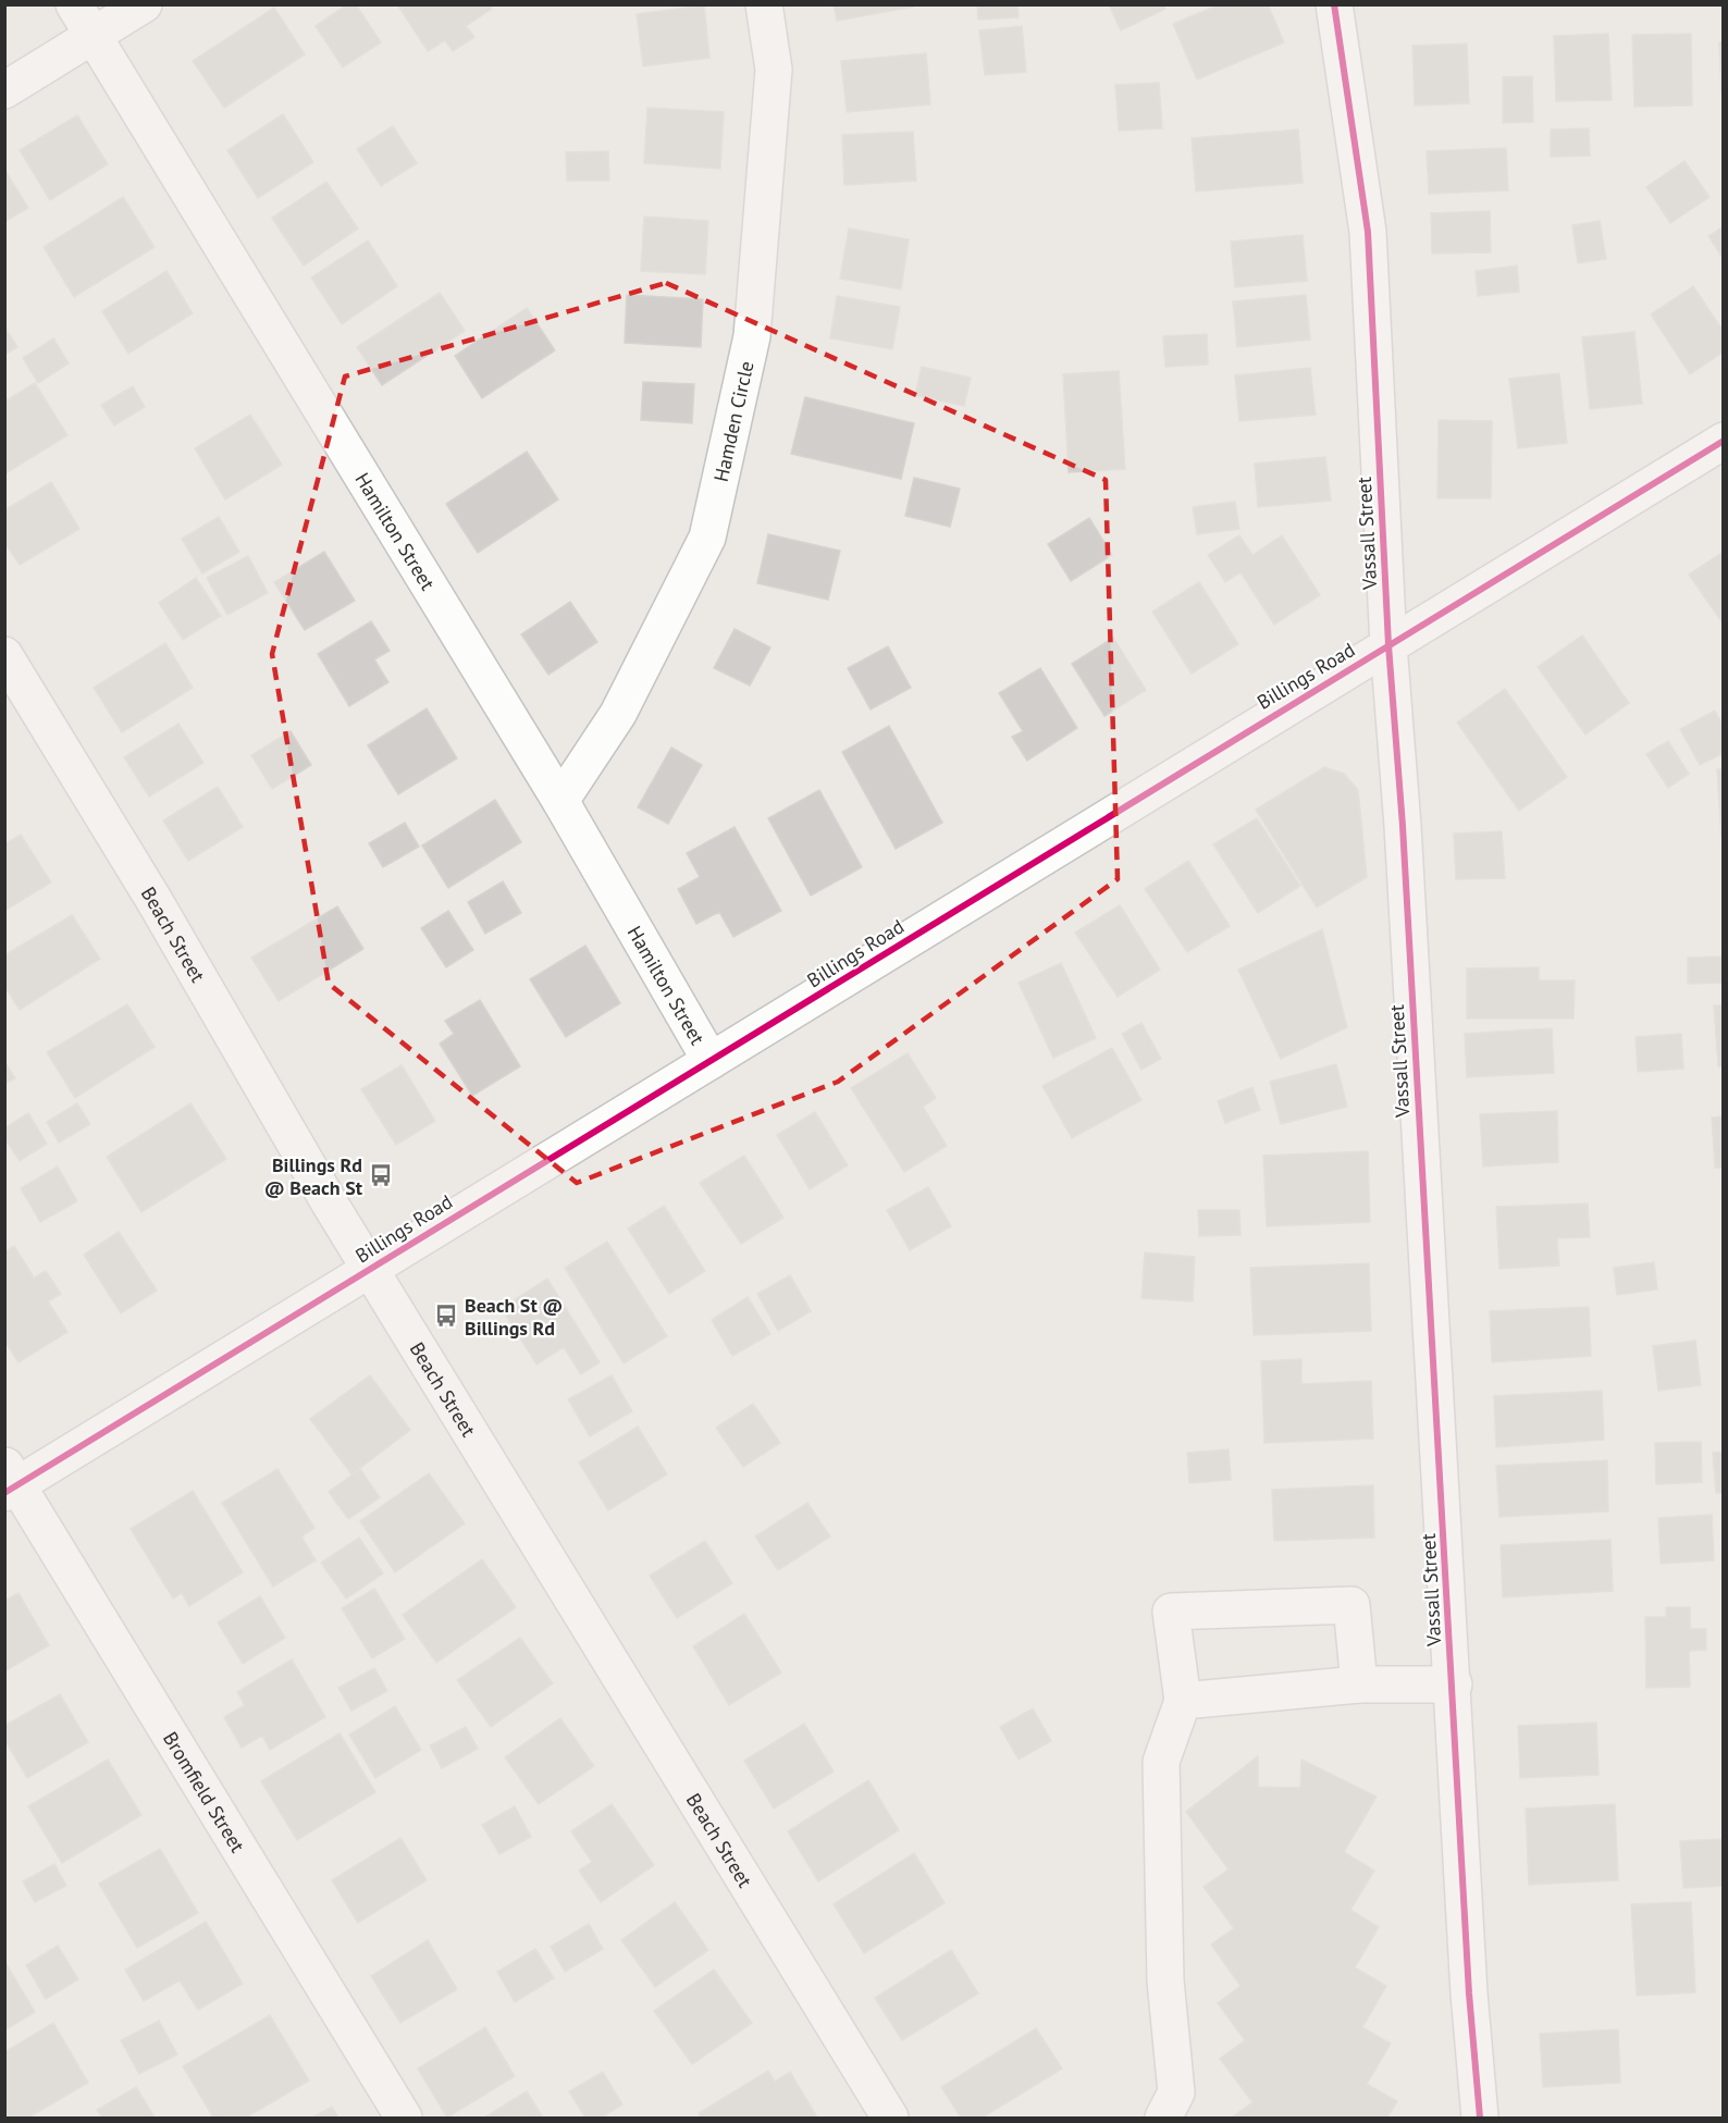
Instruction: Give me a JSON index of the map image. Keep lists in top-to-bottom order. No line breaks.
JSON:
{"streets":{"street":["Hamden Circle","Hamilton Street","Vassall Street","Billings Road","Beach Street","Bromfield Street"]},"crossings":[["Hamden Circle","Hamilton Street"],["Hamilton Street","Billings Road"],["Vassall Street","Billings Road"],["Billings Road","Beach Street"],["Billings Road","Bromfield Street"]],"places":{"bus stop":["Billings Rd @ Beach St","Beach St @ Billings Rd"]}}
